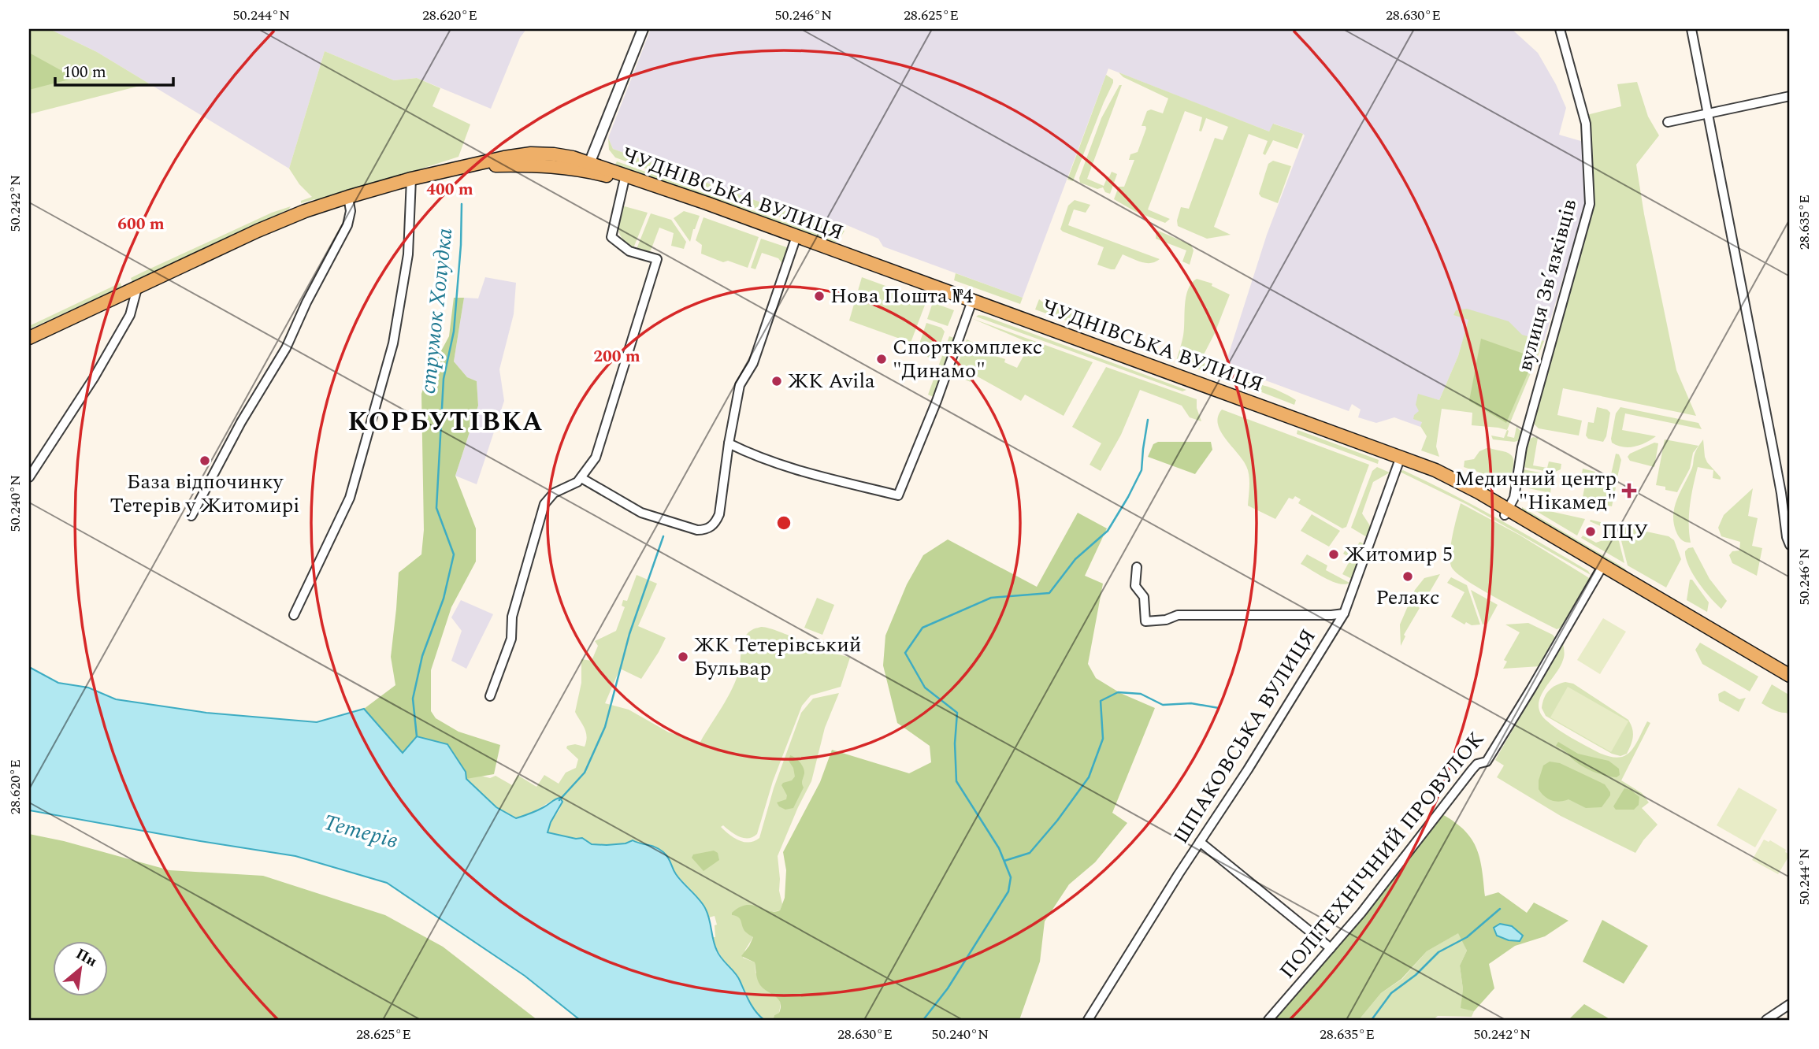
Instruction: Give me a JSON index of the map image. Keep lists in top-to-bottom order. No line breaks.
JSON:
{"streets":{"main road":["ЧУДНІВСЬКА ВУЛИЦЯ"],"street":["вулиця Звʼязківців","ШПАКОВСЬКА ВУЛИЦЯ","ПОЛІТЕХНІЧНИЙ ПРОВУЛОК"]},"crossings":[["ЧУДНІВСЬКА ВУЛИЦЯ","вулиця Звʼязківців"],["ЧУДНІВСЬКА ВУЛИЦЯ","ШПАКОВСЬКА ВУЛИЦЯ"],["ЧУДНІВСЬКА ВУЛИЦЯ","ПОЛІТЕХНІЧНИЙ ПРОВУЛОК"]],"districts":["КОРБУТІВКА"],"water":["струмок Холудка","Тетерів"],"places":{"other":["Нова Пошта №4","Спорткомплекс \"Динамо\"","ЖК Avila","База відпочинку Тетерів у Житомирі","ПЦУ","Житомир 5","Релакс","ЖК Тетерівський Бульвар"],"health":["Медичний центр \"Нікамед\""]},"scale_bar":"100 m","north":"top right","coordinates":["50.244°N","28.620°E","50.246°N","28.625°E","28.630°E","50.242°N","28.635°E","50.240°N"],"rings":["400 m","600 m","200 m"]}
